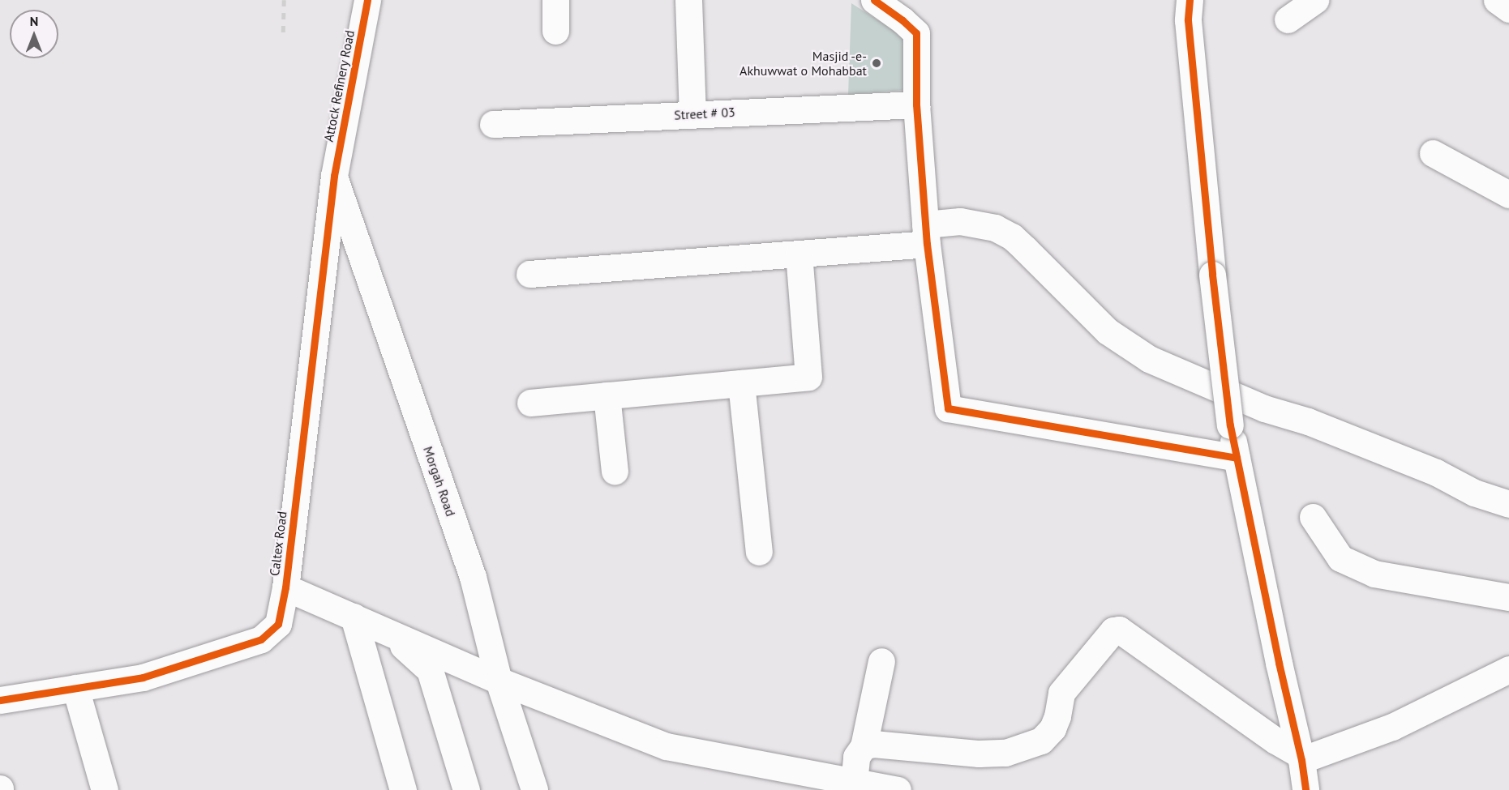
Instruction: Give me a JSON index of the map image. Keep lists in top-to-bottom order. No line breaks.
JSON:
{"streets":{"street":["Attock Refinery Road","Street # 03","Morgah Road","Caltex Road"]},"crossings":[["Attock Refinery Road","Morgah Road"],["Attock Refinery Road","Caltex Road"],["Morgah Road","Caltex Road"]],"places":["Masjid -e- Akhuwwat o Mohabbat"],"north":"top"}
